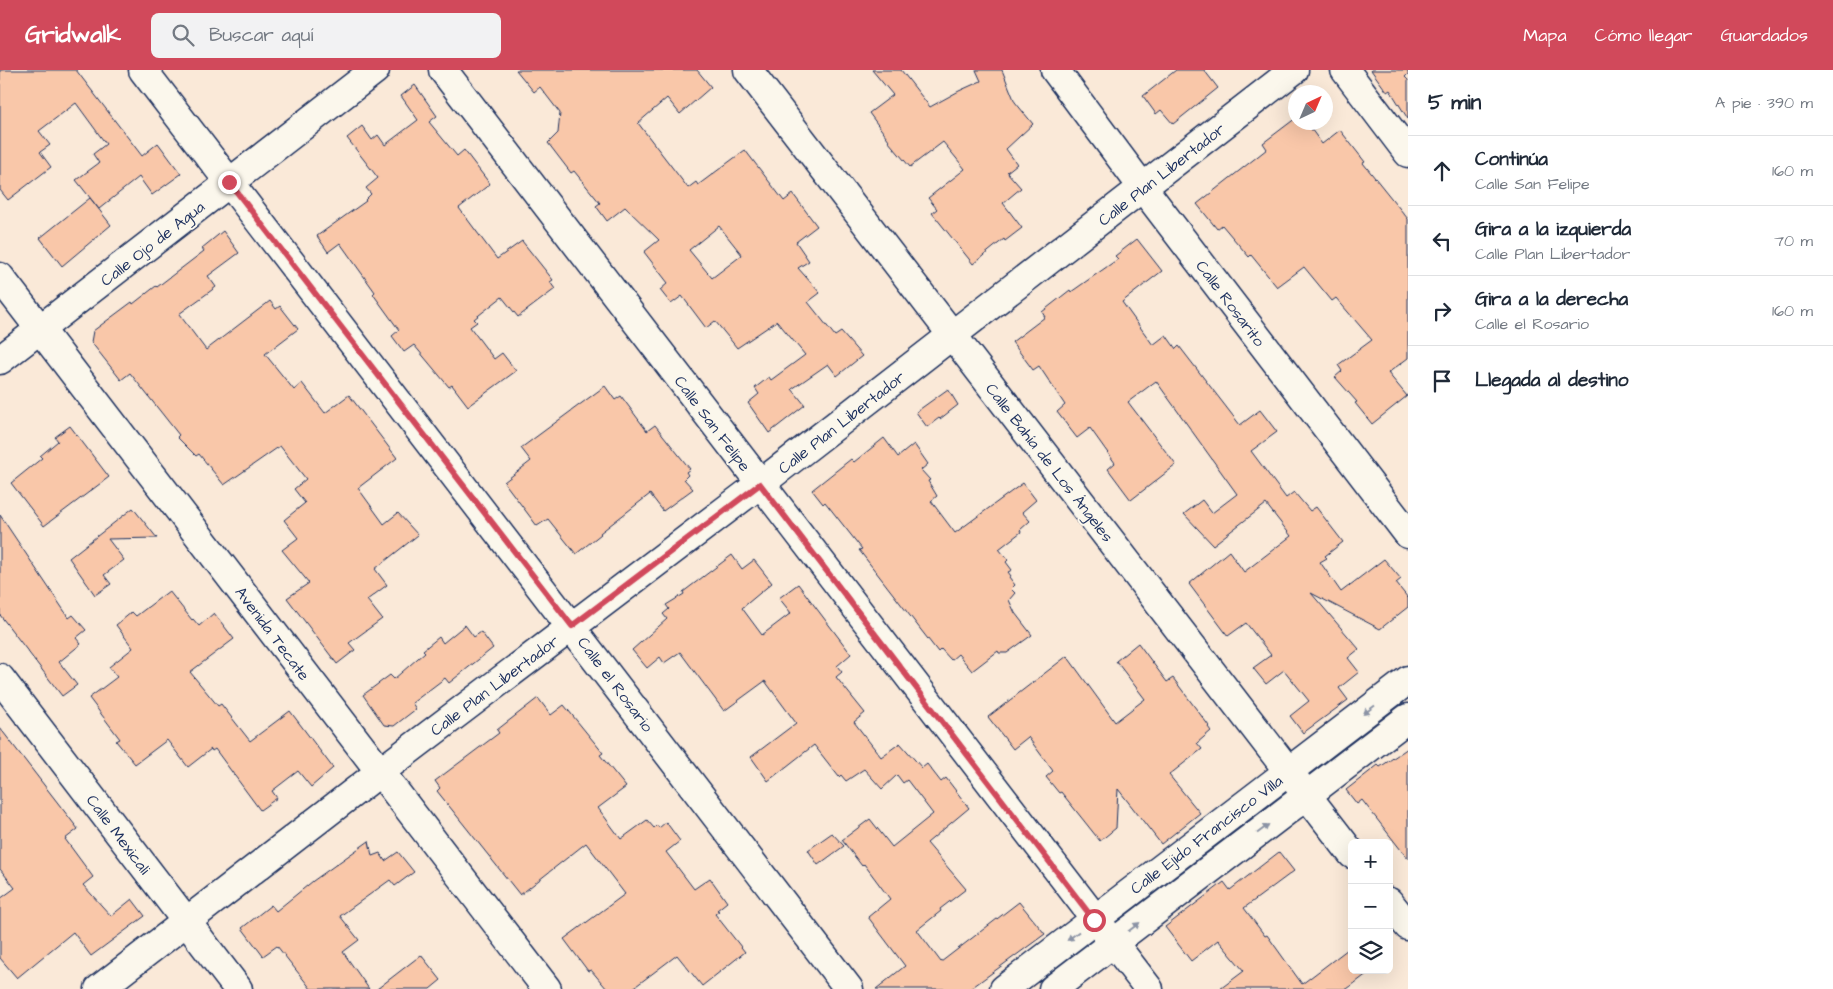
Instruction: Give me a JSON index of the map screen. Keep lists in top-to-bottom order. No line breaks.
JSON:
{"streets":{"street":["Calle Plan Libertador","Calle Ojo de Agua","Calle Rosarito","Calle San Felipe","Calle Bahía de Los Ángeles","Avenida Tecate","Calle el Rosario","Calle Mexicali","Calle Ejido Francisco Villa"]},"crossings":[["Calle Plan Libertador","Calle Rosarito"],["Calle Plan Libertador","Calle San Felipe"],["Calle Plan Libertador","Calle Bahía de Los Ángeles"],["Calle Plan Libertador","Avenida Tecate"],["Calle Plan Libertador","Calle el Rosario"],["Calle Plan Libertador","Calle Mexicali"],["Calle Ojo de Agua","Avenida Tecate"],["Calle Ojo de Agua","Calle el Rosario"],["Calle San Felipe","Calle Ejido Francisco Villa"],["Calle Bahía de Los Ángeles","Calle Ejido Francisco Villa"]],"north":"top right","page":{"header":"Gridwalk","search":"Buscar aquí","nav":["Mapa","Cómo llegar","Guardados"],"heading":["5 min","A pie · 390 m"],"list":[["Continúa","Calle San Felipe","160 m"],["Gira a la izquierda","Calle Plan Libertador","70 m"],["Gira a la derecha","Calle el Rosario","160 m"],"Llegada al destino"],"map_buttons":["+","−"]}}
